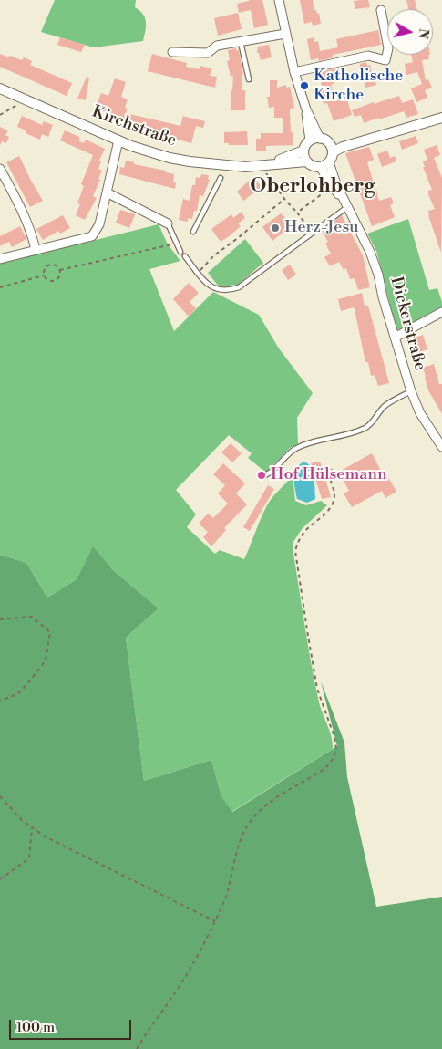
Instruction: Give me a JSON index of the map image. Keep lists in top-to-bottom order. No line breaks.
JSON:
{"streets":{"street":["Kirchstraße","Dickerstraße"]},"crossings":[["Kirchstraße","Dickerstraße"]],"districts":["Oberlohberg"],"places":["Katholische Kirche","Herz-Jesu","Hof Hülsemann"],"scale_bar":"100 m","north":"right"}
